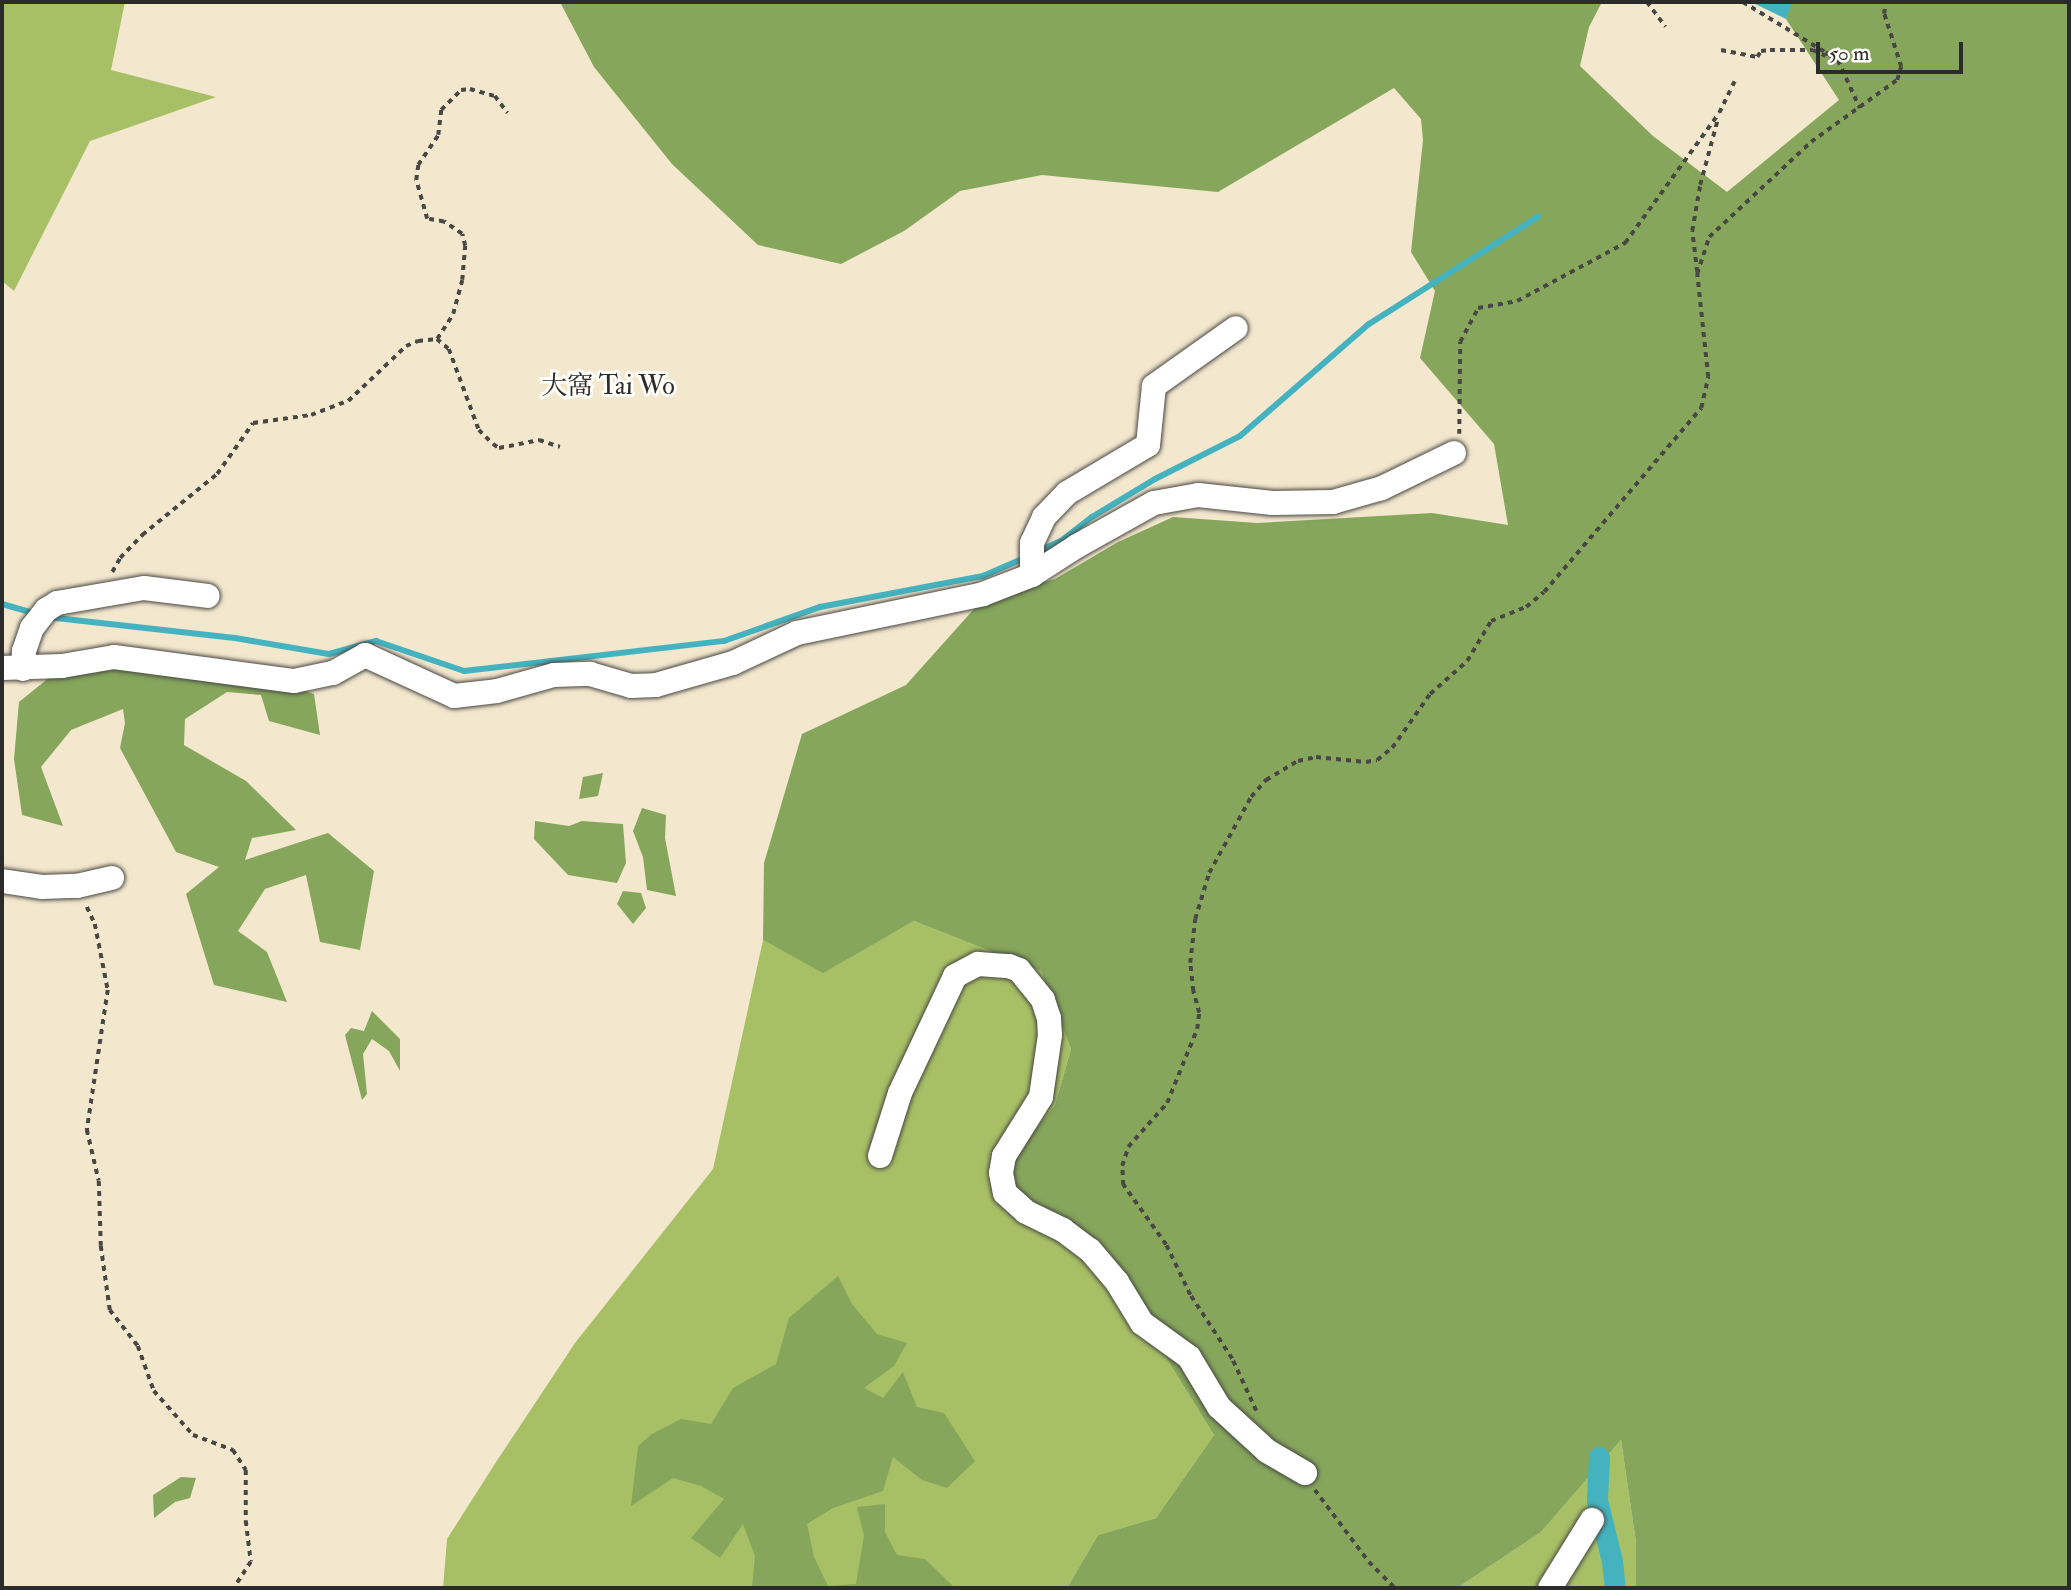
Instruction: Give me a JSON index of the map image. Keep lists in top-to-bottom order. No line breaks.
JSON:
{"districts":["大窩 Tai Wo"],"scale_bar":"50 m"}
